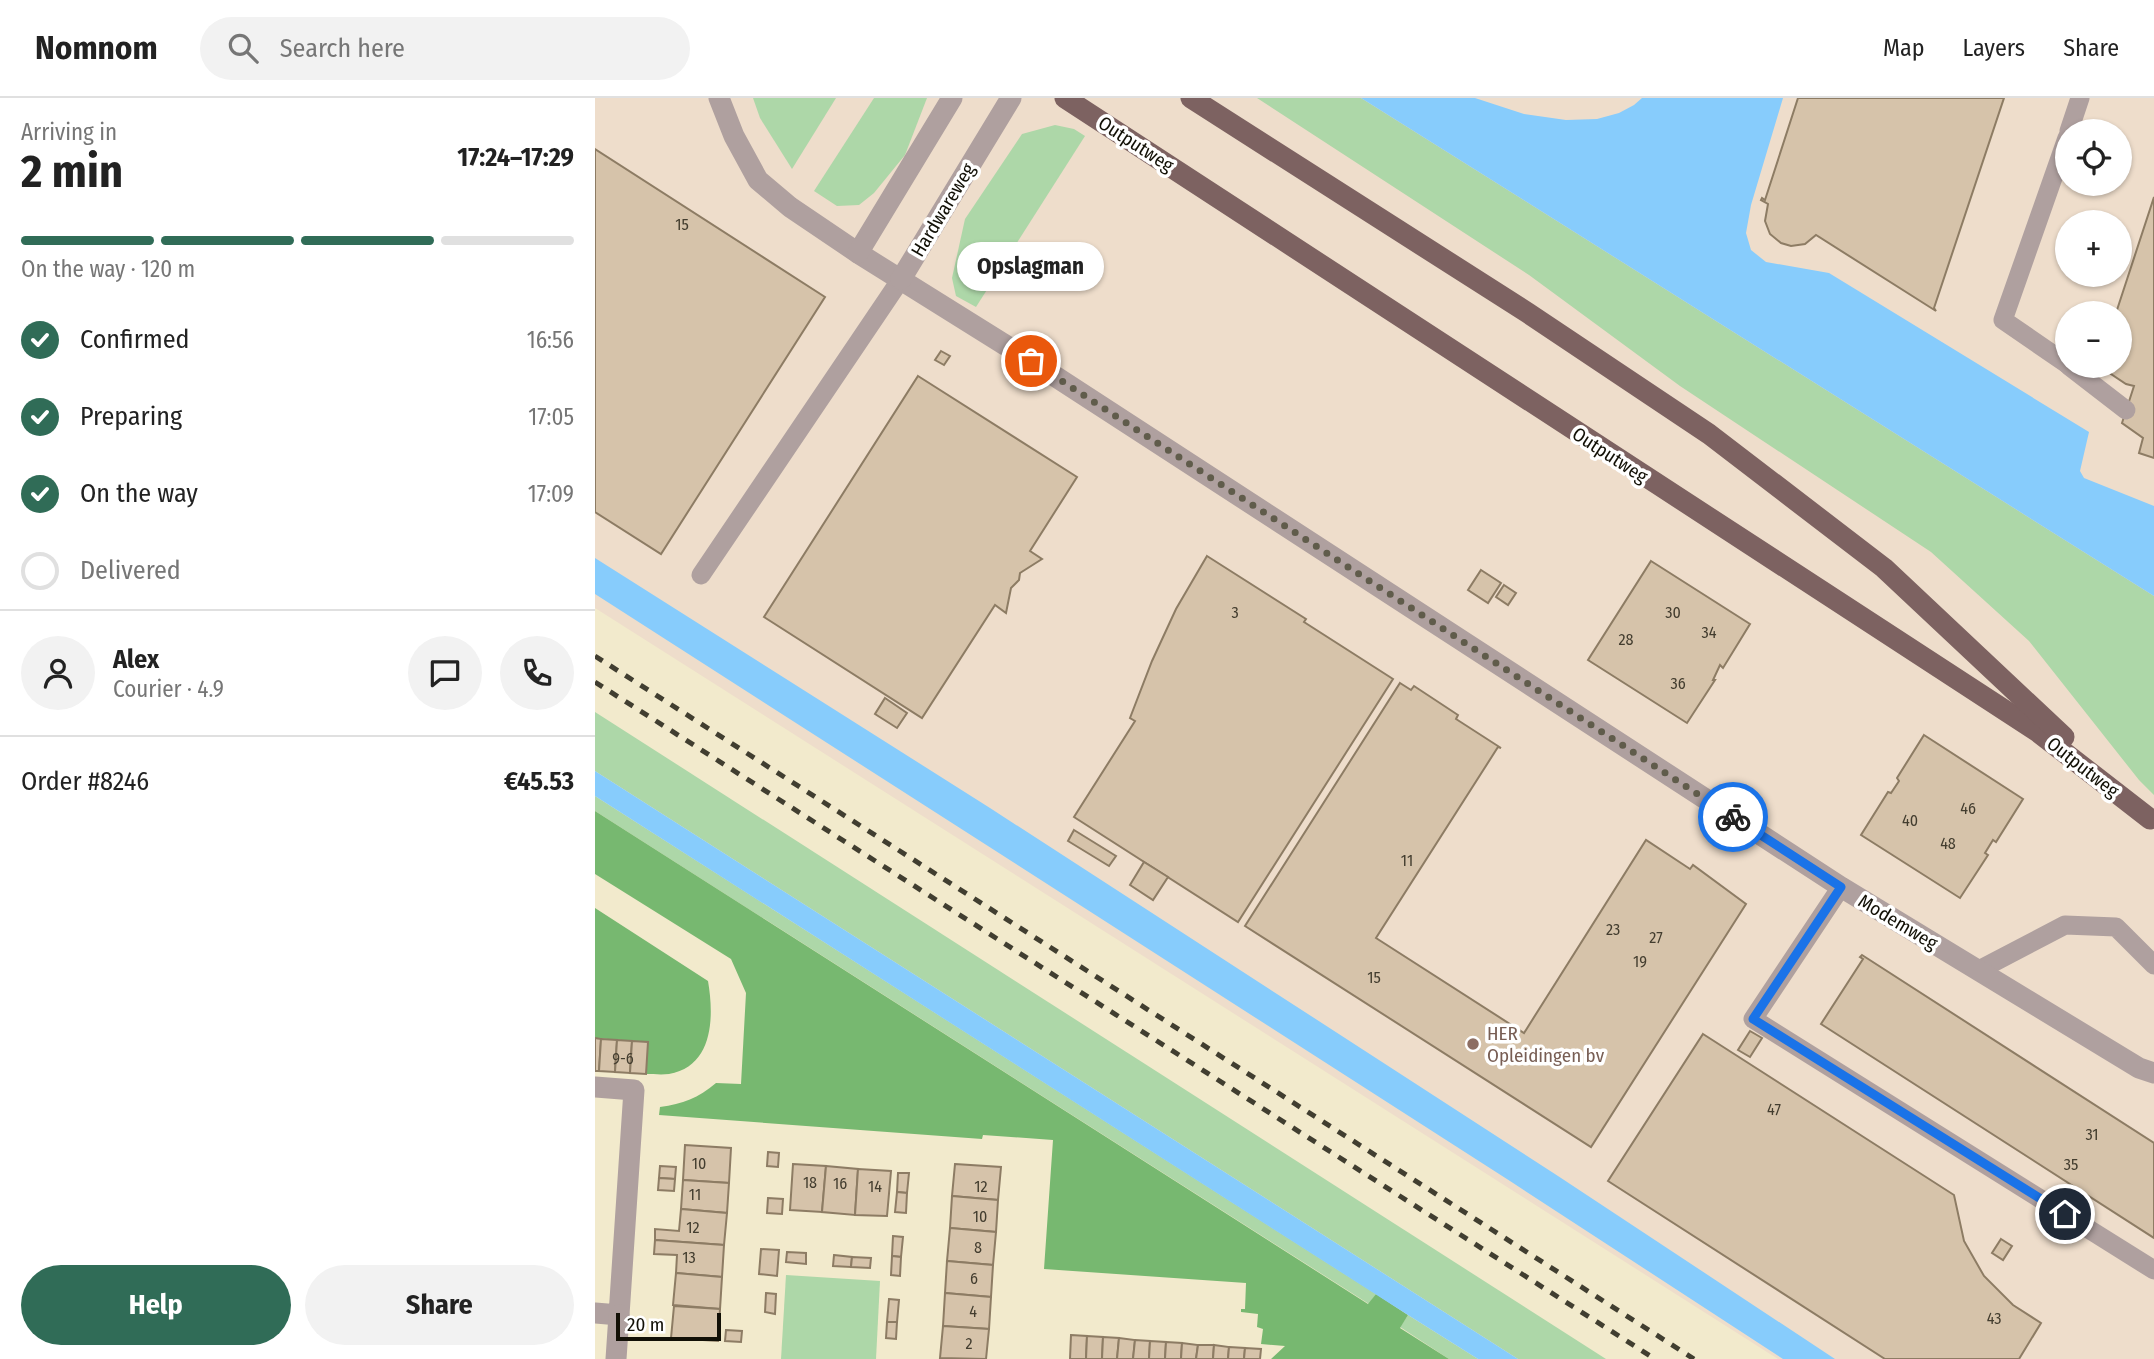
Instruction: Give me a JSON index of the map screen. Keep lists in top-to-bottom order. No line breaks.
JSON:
{"streets":{"main road":["Outputweg"],"street":["Hardwareweg","Modemweg"]},"crossings":[["Hardwareweg","Modemweg"]],"places":["Opslagman","HER Opleidingen bv"],"house_numbers":["15","3","30","34","28","36","46","40","48","11","23","27","19","15","9-6","47","31","10","35","18","16","14","12","11","10","12","8","13","6","4","43","2"],"scale_bar":"20 m","page":{"header":"Nomnom","search":"Search here","nav":["Map","Layers","Share"],"heading":["2 min","Arriving in","17:24–17:29"],"panel":["Alex","Courier · 4.9","Order #8246","€45.53"],"map_buttons":["+","−"],"bar":"On the way · 120 m","bubble":"Opslagman","list":[["Confirmed","16:56"],["Preparing","17:05"],["On the way","17:09"],"Delivered"],"buttons":["Help","Share"],"scale":"20 m"}}
